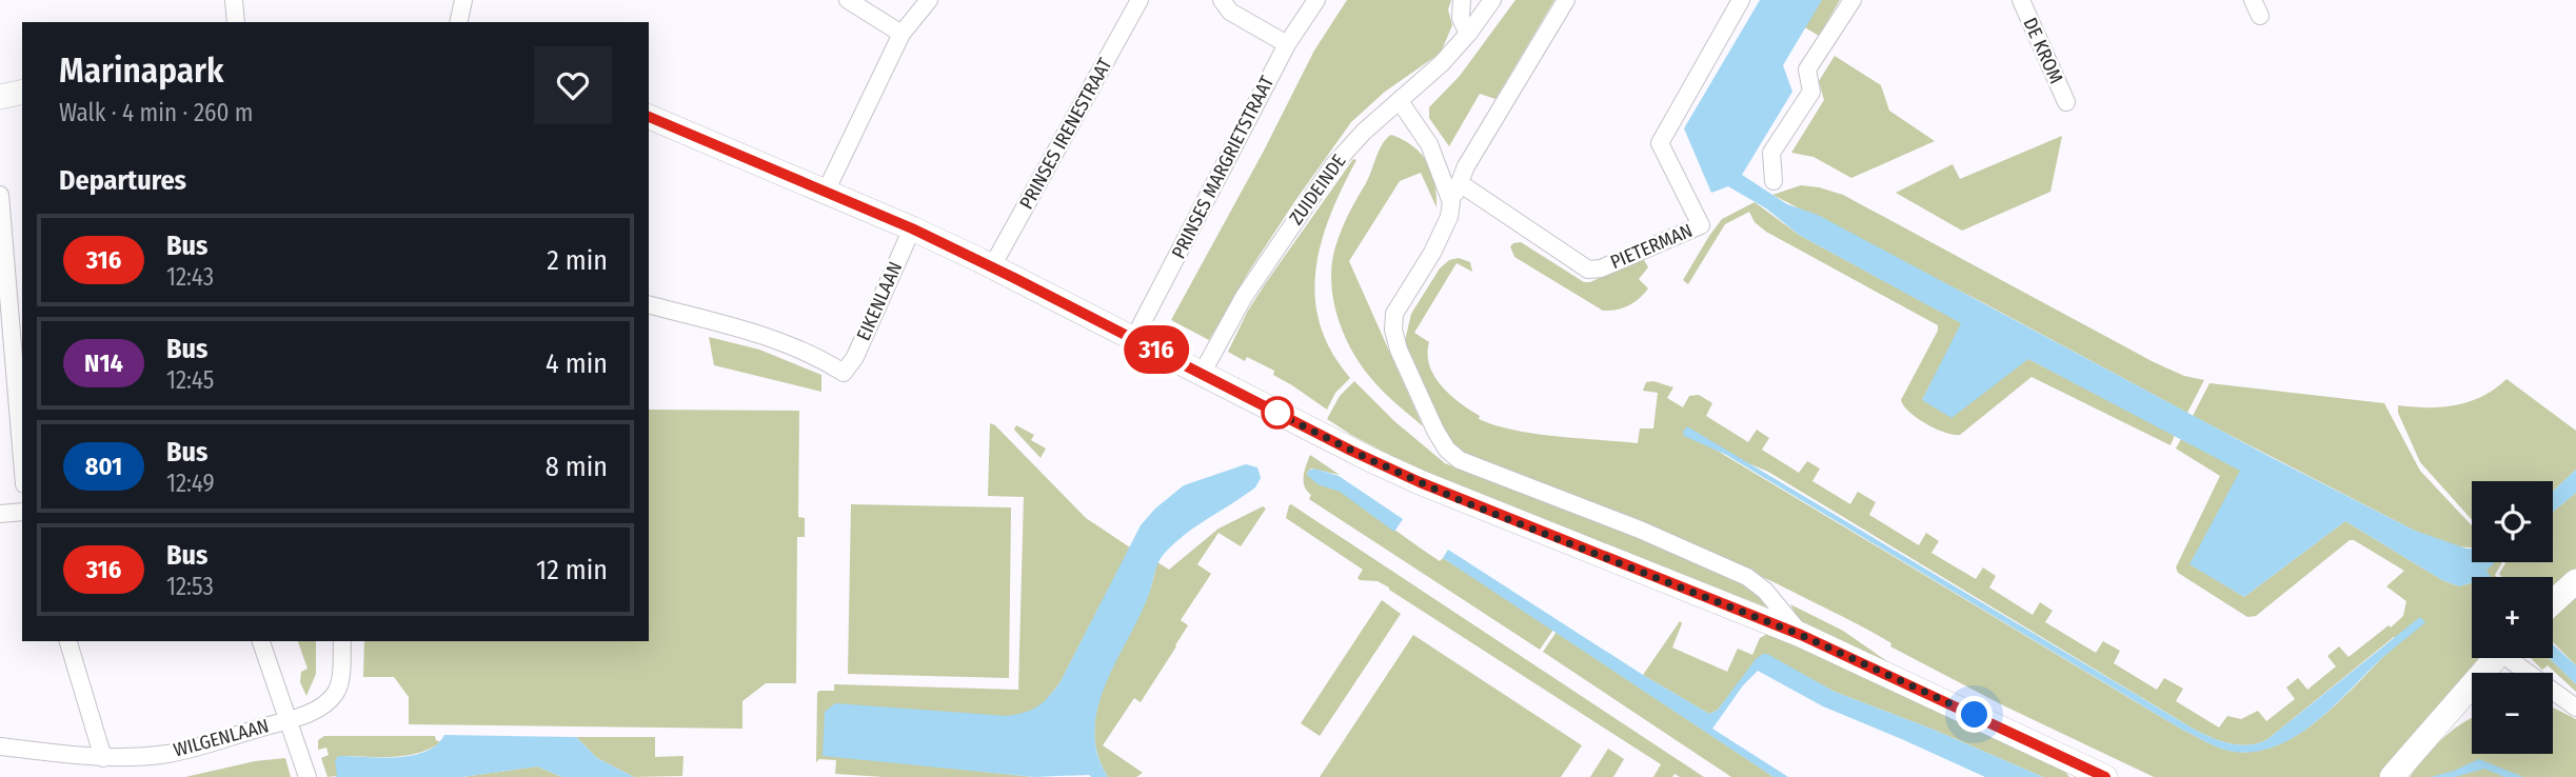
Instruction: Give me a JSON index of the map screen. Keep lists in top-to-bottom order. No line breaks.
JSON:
{"streets":{"street":["DE KROM","PRINSES IRENESTRAAT","PRINSES MARGRIETSTRAAT","ZUIDEINDE","PIETERMAN","EIKENLAAN","WILGENLAAN"]},"lines":["bus line 316"],"page":{"on_map":"316","heading":[["Marinapark","Walk · 4 min · 260 m"],"Departures"],"list":[{"mark":"316","name":"Bus","note":"12:43","value":"2 min"},{"mark":"N14","name":"Bus","note":"12:45","value":"4 min"},{"mark":"801","name":"Bus","note":"12:49","value":"8 min"},{"mark":"316","name":"Bus","note":"12:53","value":"12 min"}],"map_buttons":["+","−"]}}
